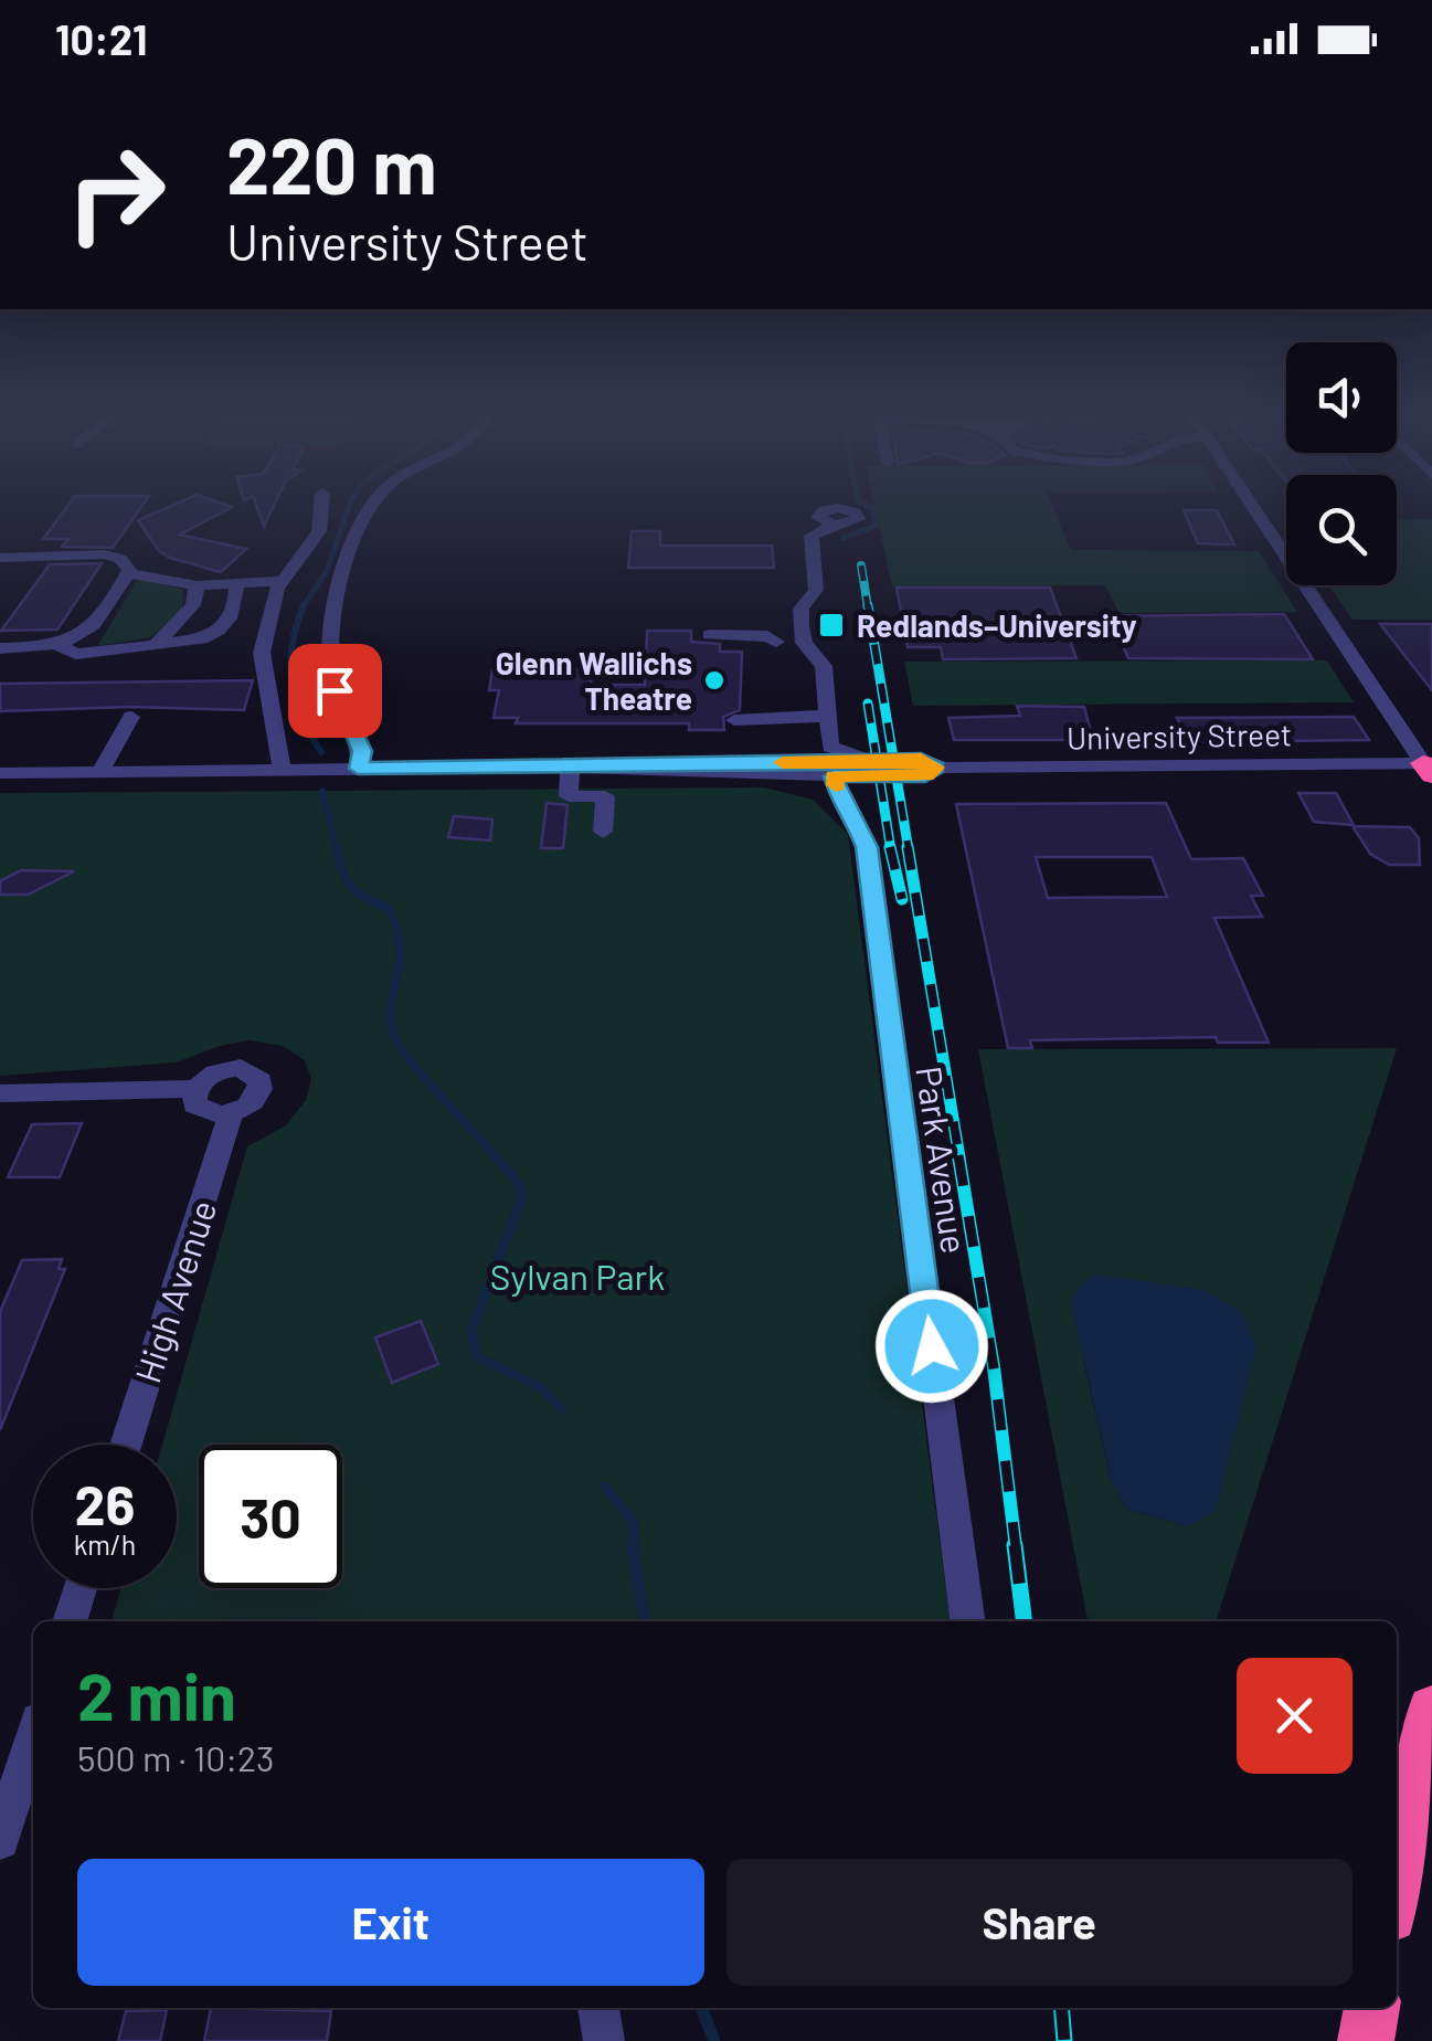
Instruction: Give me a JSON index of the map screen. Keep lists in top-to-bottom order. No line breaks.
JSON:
{"streets":{"street":["University Street","Park Avenue","High Avenue"]},"crossings":[["University Street","Park Avenue"]],"parks":["Sylvan Park"],"places":{"transit":["Redlands–University"],"other":["Glenn Wallichs Theatre"]},"page":{"status":"10:21","turn":["220 m","University Street"],"speed":"26 km/h","limit":"30","heading":["2 min","500 m · 10:23"],"buttons":["Exit","Share"]}}
